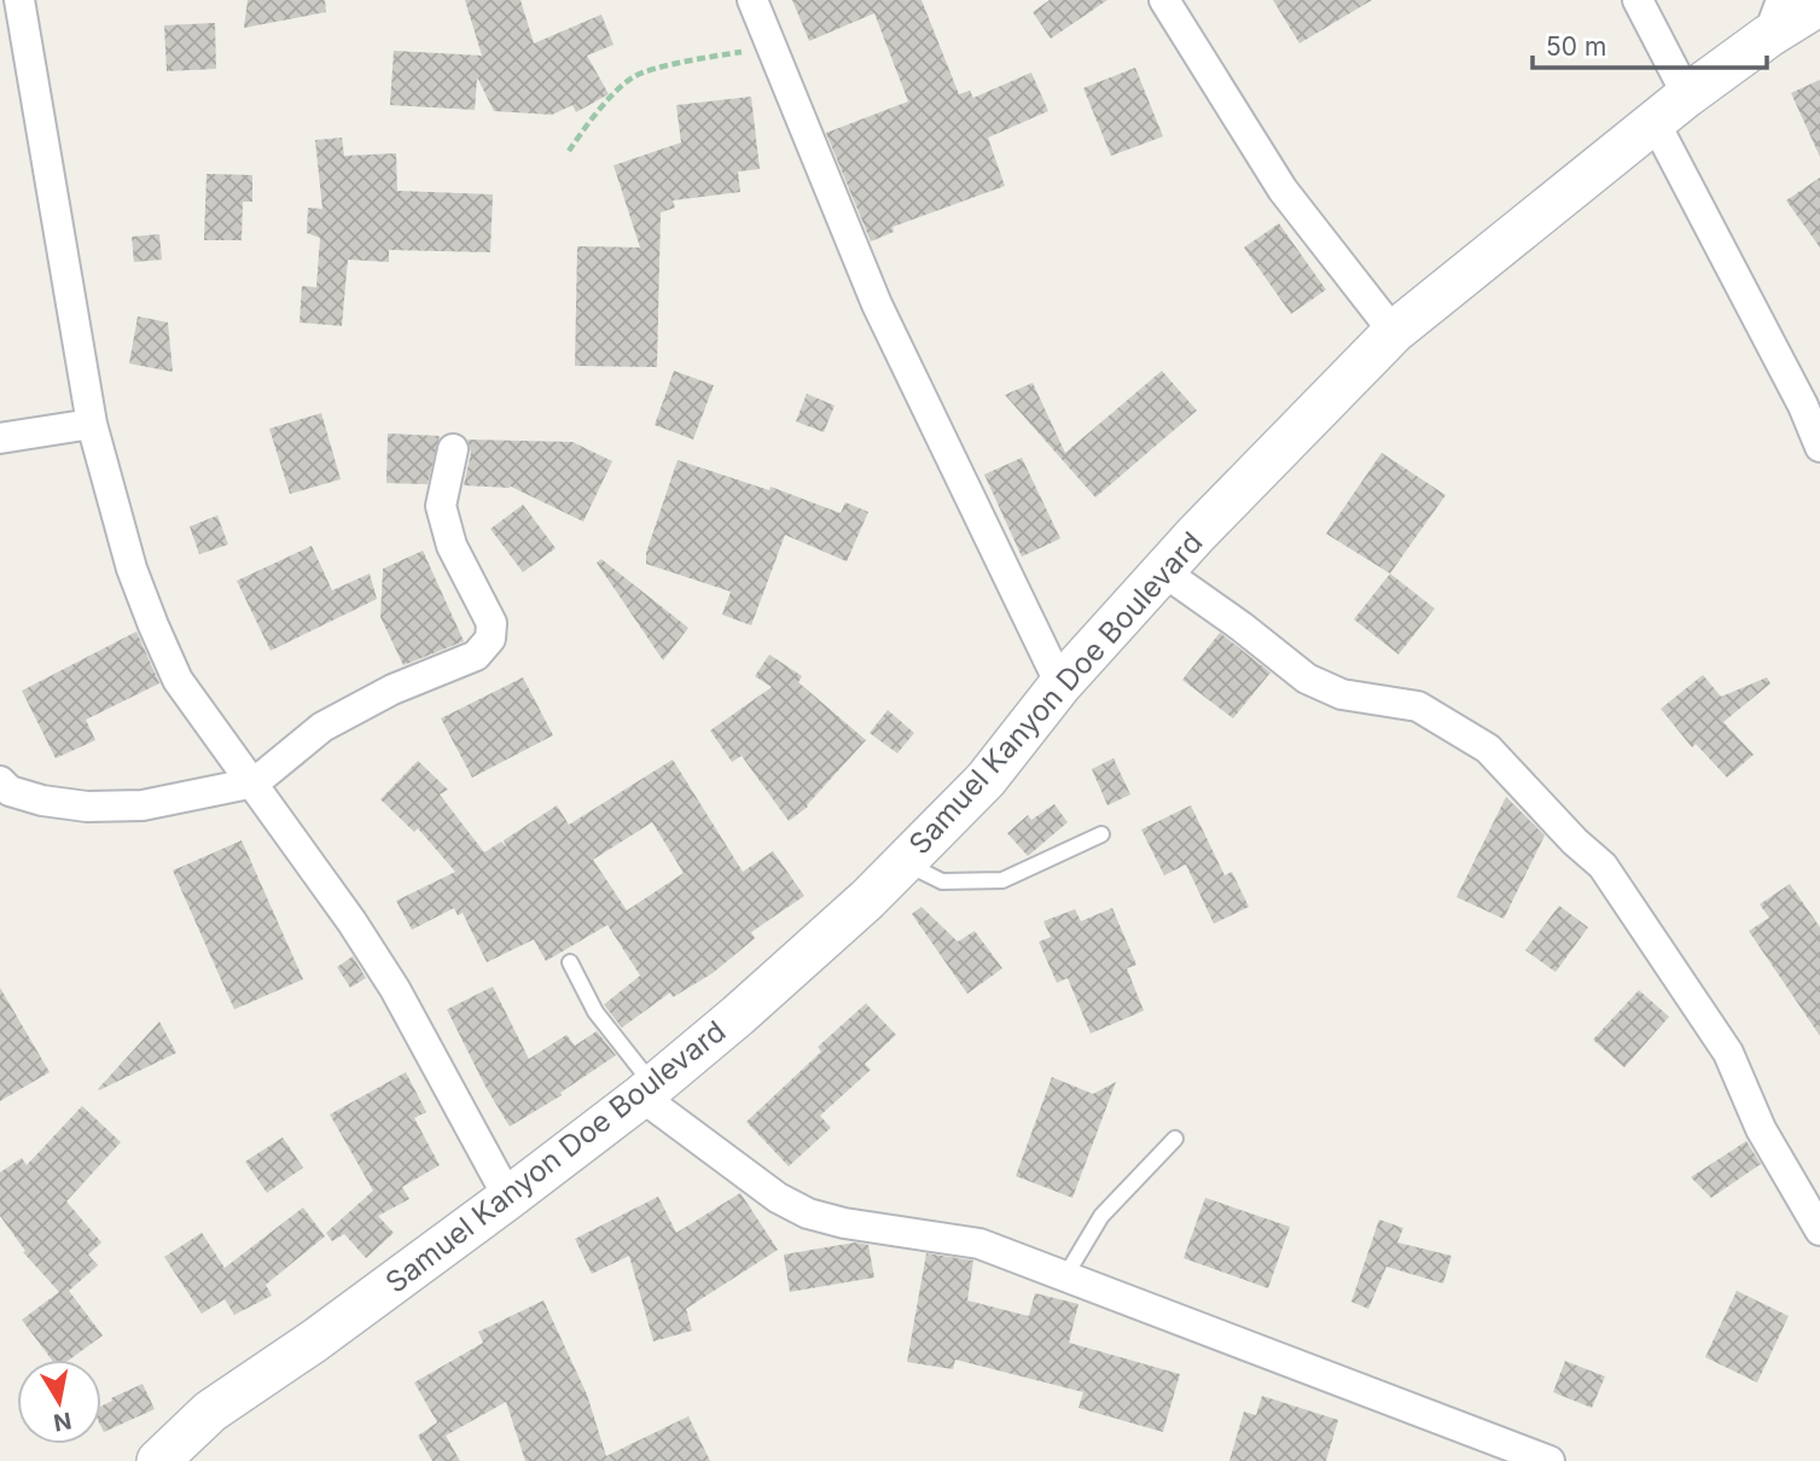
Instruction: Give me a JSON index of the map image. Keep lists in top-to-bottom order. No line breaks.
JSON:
{"streets":{"street":["Samuel Kanyon Doe Boulevard"]},"scale_bar":"50 m","north":"bottom"}
